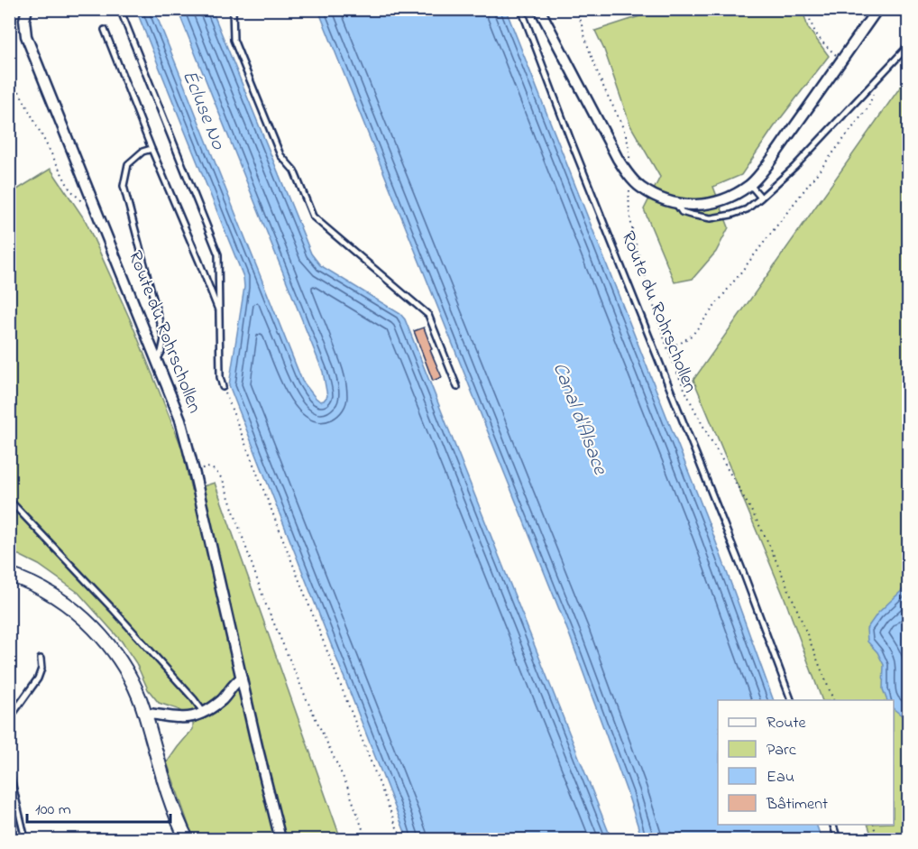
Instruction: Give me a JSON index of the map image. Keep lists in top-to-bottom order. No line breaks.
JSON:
{"streets":{"street":["Route du Rohrschollen"]},"water":["Écluse No","Canal d'Alsace"],"legend":["Route","Parc","Eau","Bâtiment"],"scale_bar":"100 m"}
